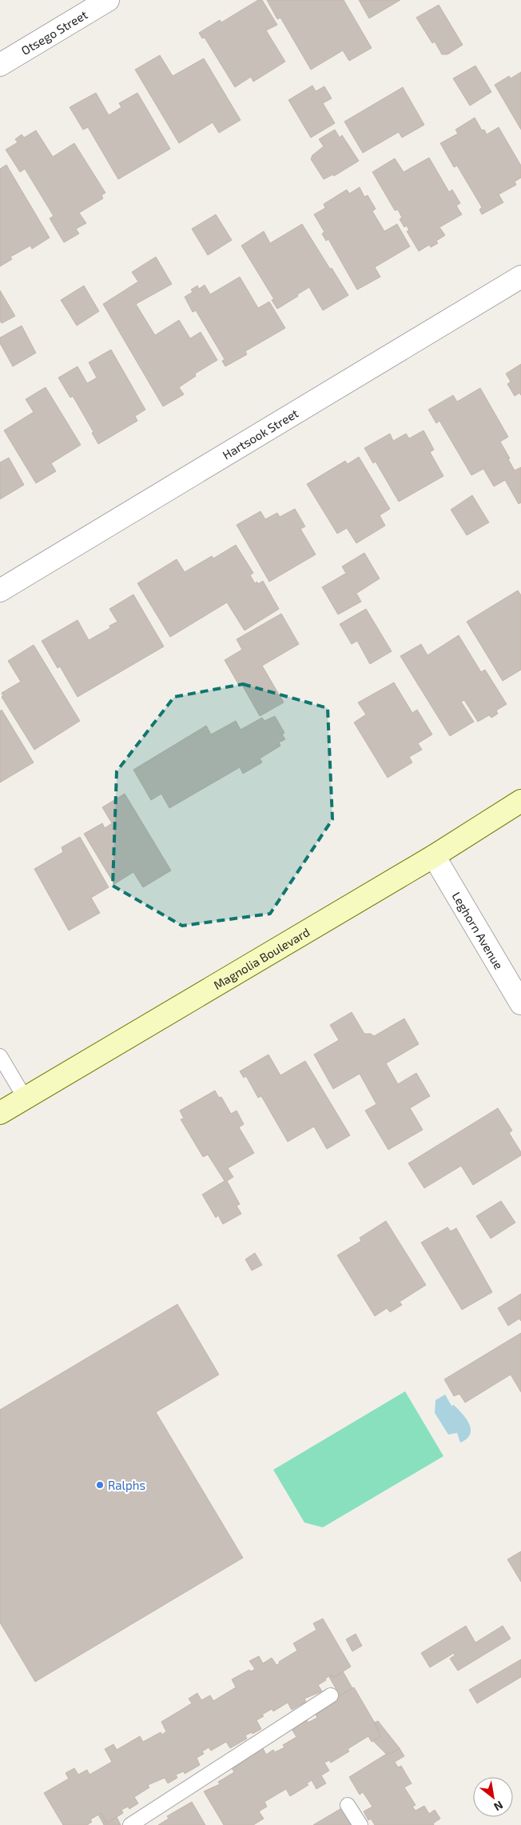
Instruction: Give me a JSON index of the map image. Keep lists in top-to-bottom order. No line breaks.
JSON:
{"streets":{"main road":["Magnolia Boulevard"],"street":["Otsego Street","Hartsook Street","Leghorn Avenue"]},"crossings":[["Leghorn Avenue","Magnolia Boulevard"]],"places":["Ralphs"],"north":"bottom right"}
